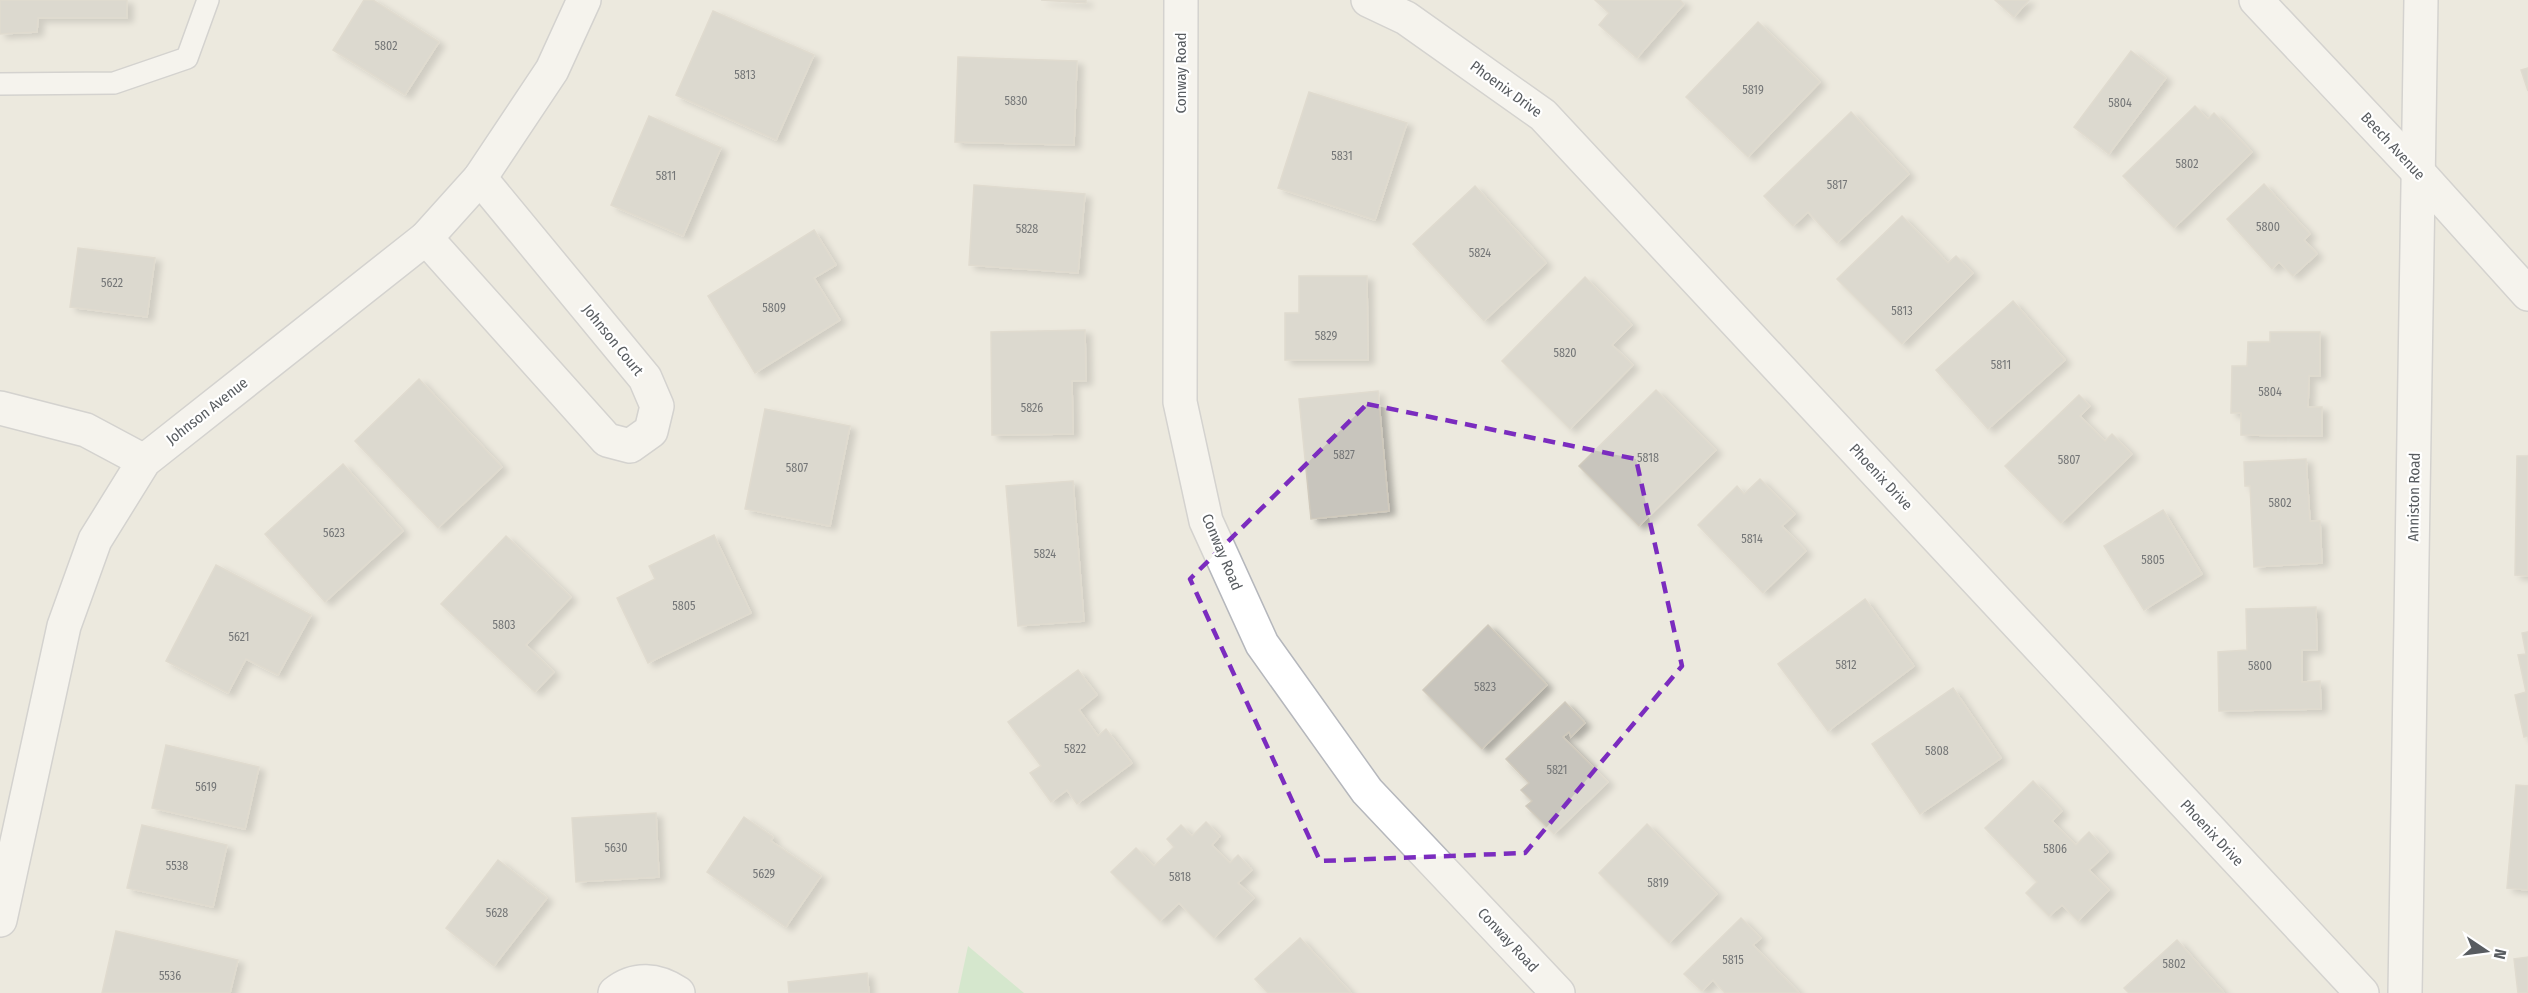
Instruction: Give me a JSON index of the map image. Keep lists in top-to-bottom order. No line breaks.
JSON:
{"streets":{"street":["Conway Road","Phoenix Drive","Beech Avenue","Johnson Court","Johnson Avenue","Anniston Road"]},"crossings":[["Beech Avenue","Anniston Road"],["Johnson Court","Johnson Avenue"]],"house_numbers":["5802","5813","5819","5830","5804","5831","5802","5811","5817","5800","5828","5824","5622","5809","5813","5829","5820","5811","5804","5826","5827","5818","5807","5807","5802","5623","5814","5824","5805","5805","5803","5621","5812","5800","5823","5822","5808","5821","5619","5630","5806","5538","5629","5818","5819","5628","5815","5802","5536"],"north":"right"}
